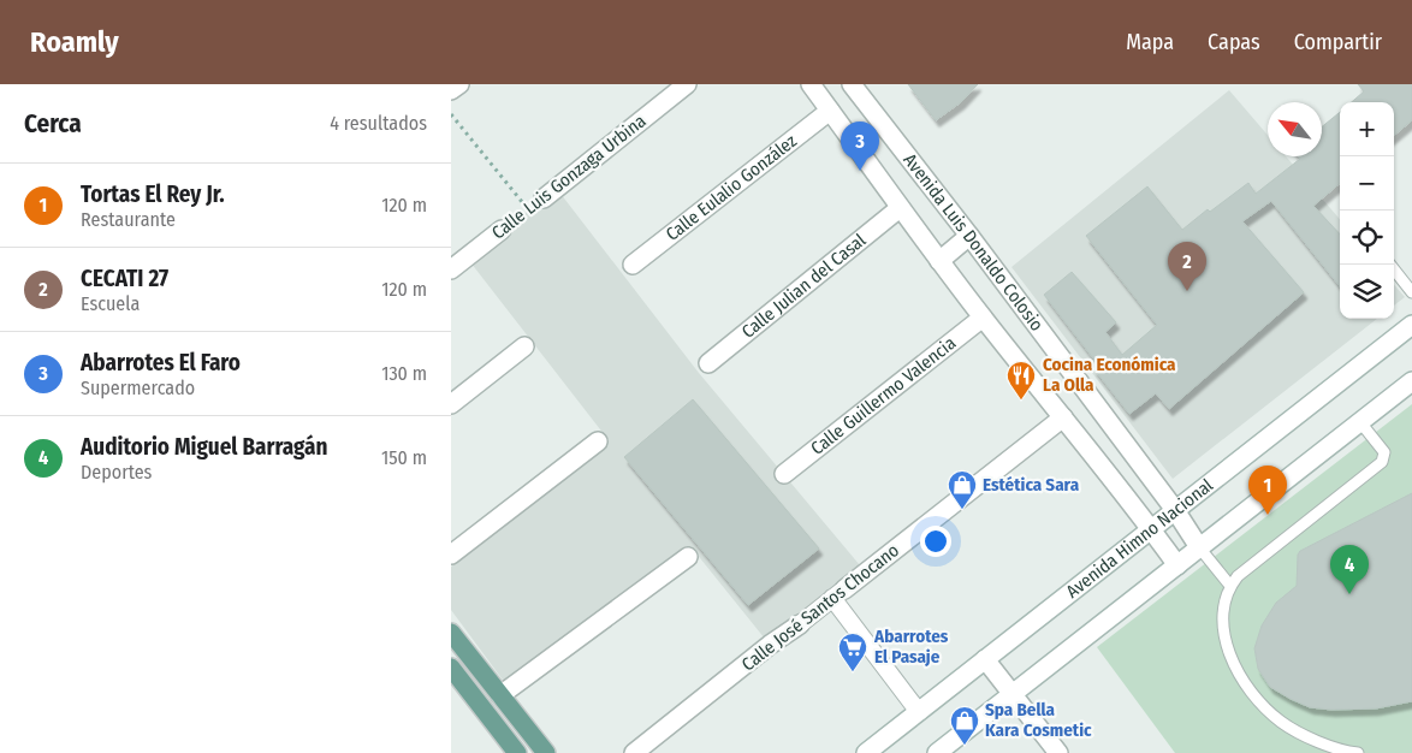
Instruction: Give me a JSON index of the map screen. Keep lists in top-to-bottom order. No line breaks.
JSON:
{"streets":{"street":["Calle Luis Gonzaga Urbina","Calle Eulalio González","Avenida Luis Donaldo Colosio","Calle Julian del Casal","Calle Guillermo Valencia","Avenida Himno Nacional","Calle José Santos Chocano"]},"crossings":[["Calle Eulalio González","Avenida Luis Donaldo Colosio"],["Avenida Luis Donaldo Colosio","Calle Julian del Casal"],["Avenida Luis Donaldo Colosio","Calle Guillermo Valencia"],["Avenida Luis Donaldo Colosio","Avenida Himno Nacional"],["Avenida Luis Donaldo Colosio","Calle José Santos Chocano"]],"places":{"restaurant":["Cocina Económica La Olla"],"shop":["Estética Sara","Spa Bella Kara Cosmetic"],"supermarket":["Abarrotes El Pasaje"]},"north":"top left","page":{"header":"Roamly","nav":["Mapa","Capas","Compartir"],"heading":["Cerca","4 resultados"],"map_buttons":["+","−"],"pins":["3","2","1","4"],"list":[{"mark":"1","name":"Tortas El Rey Jr.","note":"Restaurante","value":"120 m"},{"mark":"2","name":"CECATI 27","note":"Escuela","value":"120 m"},{"mark":"3","name":"Abarrotes El Faro","note":"Supermercado","value":"130 m"},{"mark":"4","name":"Auditorio Miguel Barragán","note":"Deportes","value":"150 m"}]}}
